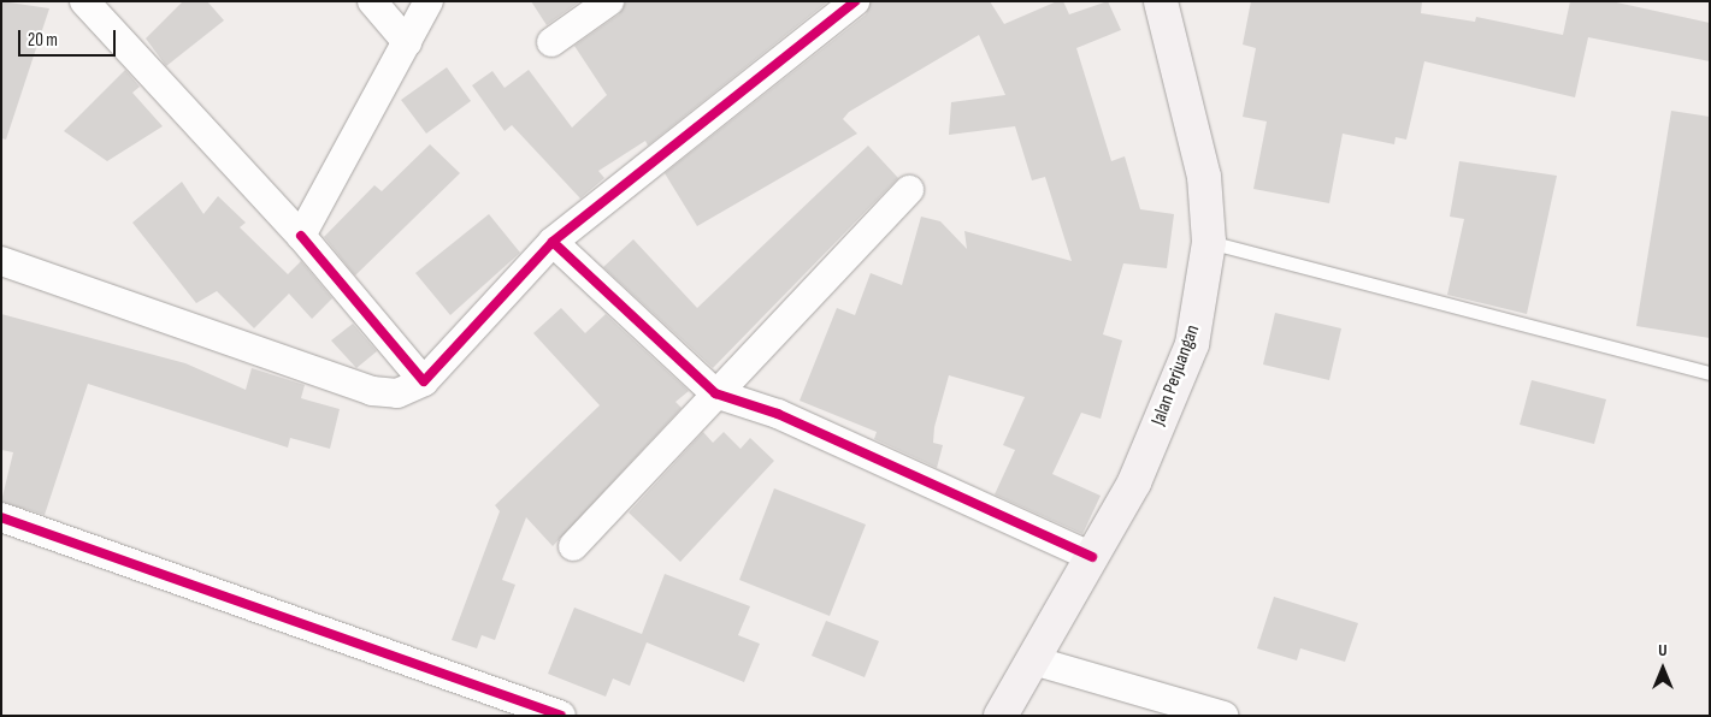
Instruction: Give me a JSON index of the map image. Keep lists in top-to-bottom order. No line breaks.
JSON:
{"streets":{"main road":["Jalan Perjuangan"]},"scale_bar":"20 m","north":"top"}
